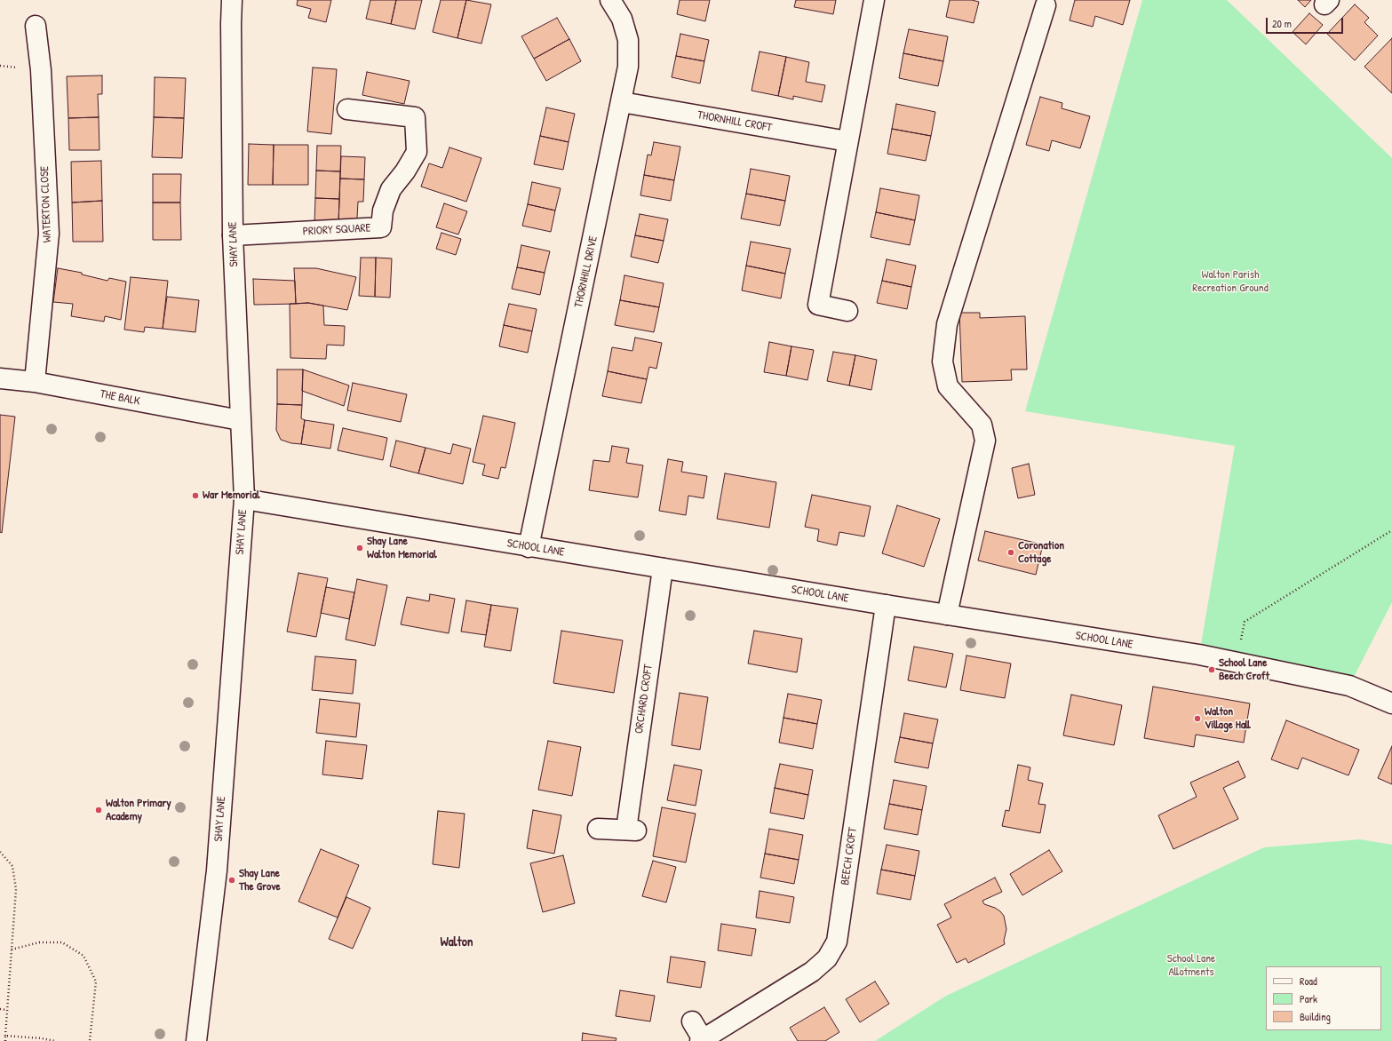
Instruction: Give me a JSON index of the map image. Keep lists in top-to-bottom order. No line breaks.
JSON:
{"streets":{"street":["THORNHILL CROFT","WATERTON CLOSE","PRIORY SQUARE","SHAY LANE","THORNHILL DRIVE","THE BALK","SCHOOL LANE","ORCHARD CROFT","BEECH CROFT"]},"crossings":[["THORNHILL CROFT","THORNHILL DRIVE"],["WATERTON CLOSE","THE BALK"],["PRIORY SQUARE","SHAY LANE"],["SHAY LANE","THE BALK"],["SHAY LANE","SCHOOL LANE"],["THORNHILL DRIVE","SCHOOL LANE"],["SCHOOL LANE","ORCHARD CROFT"],["SCHOOL LANE","BEECH CROFT"]],"districts":["Walton"],"parks":["Walton Parish Recreation Ground","School Lane Allotments"],"places":["War Memorial","Shay Lane Walton Memorial","Coronation Cottage","School Lane Beech Croft","Walton Village Hall","Walton Primary Academy","Shay Lane The Grove"],"legend":["Road","Park","Building"],"scale_bar":"20 m"}
